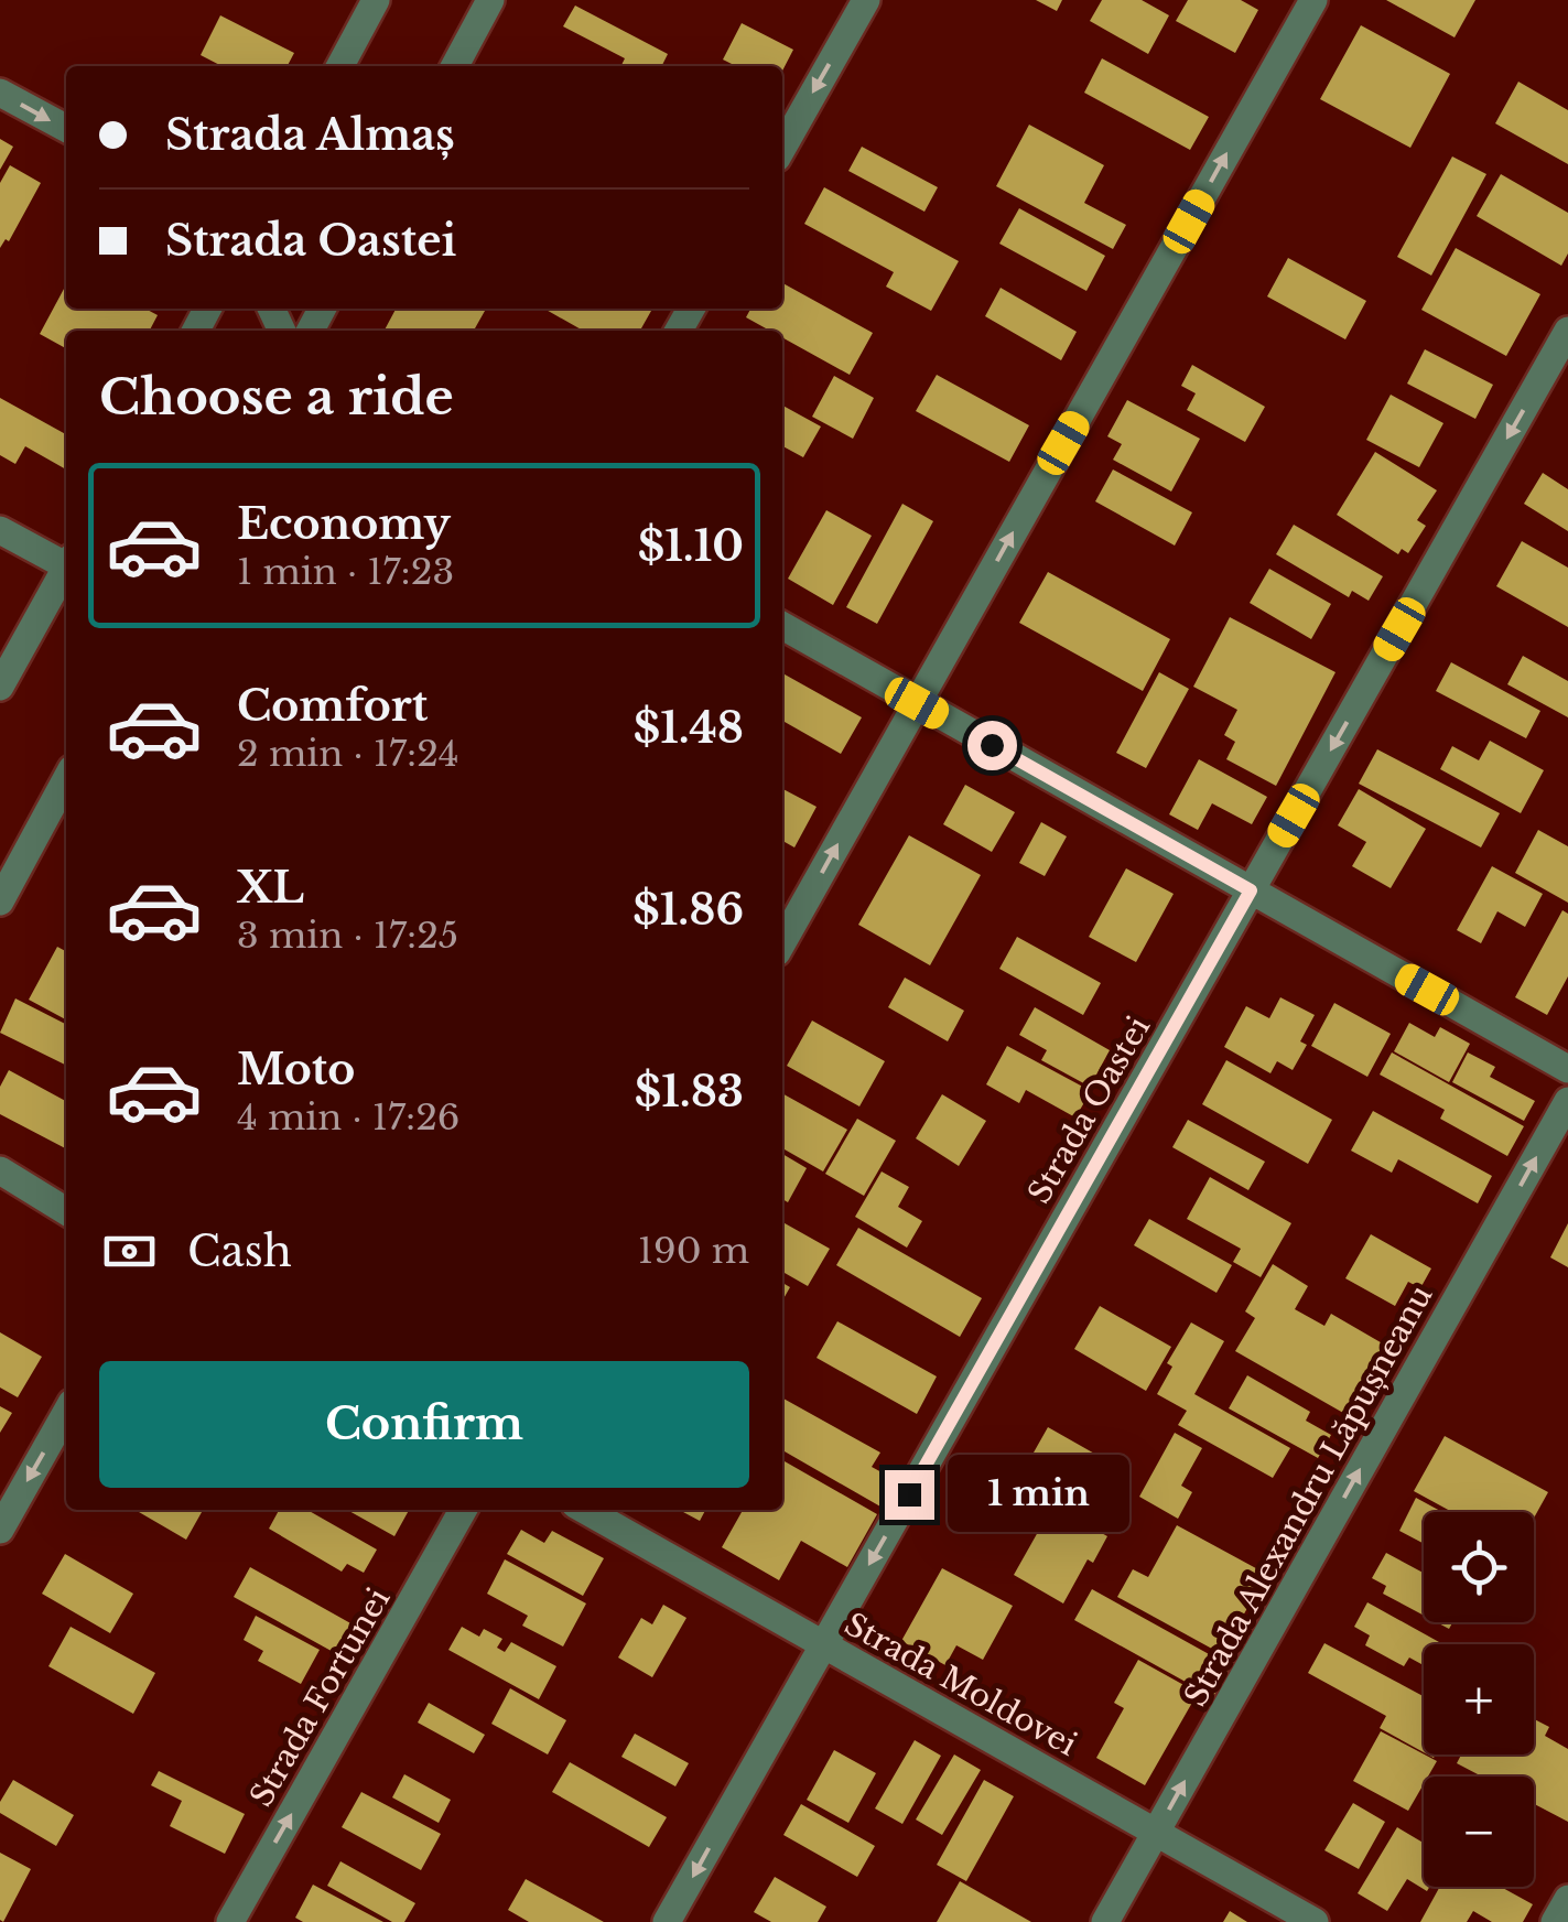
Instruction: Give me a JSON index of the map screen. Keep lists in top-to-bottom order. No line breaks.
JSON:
{"streets":{"street":["Strada Oastei","Strada Alexandru Lăpușneanu","Strada Moldovei","Strada Fortunei"]},"crossings":[["Strada Oastei","Strada Moldovei"],["Strada Alexandru Lăpușneanu","Strada Moldovei"]],"one_way":["Strada Oastei","Strada Alexandru Lăpușneanu","Strada Fortunei"],"page":{"banner":["Strada Almaș","Strada Oastei"],"heading":"Choose a ride","list":[{"name":"Economy","note":"1 min · 17:23","value":"$1.10"},{"name":"Comfort","note":"2 min · 17:24","value":"$1.48"},{"name":"XL","note":"3 min · 17:25","value":"$1.86"},{"name":"Moto","note":"4 min · 17:26","value":"$1.83"}],"pay":["Cash","190 m"],"buttons":"Confirm","bubble":"1 min","map_buttons":["+","−"]}}
